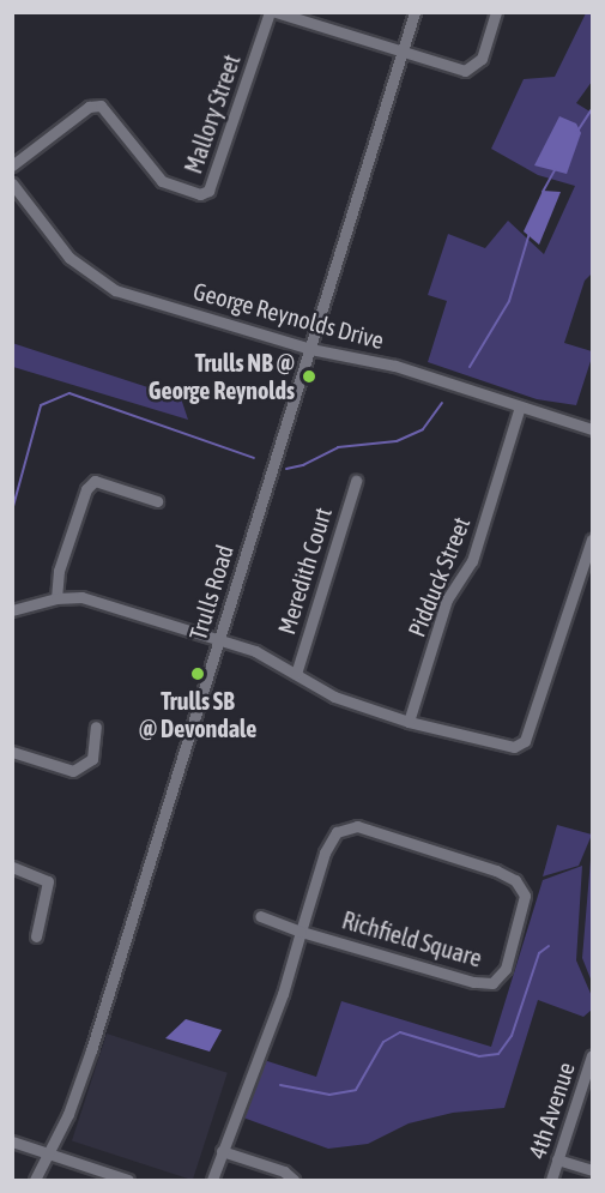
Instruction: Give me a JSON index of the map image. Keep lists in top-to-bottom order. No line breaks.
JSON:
{"streets":{"street":["Mallory Street","George Reynolds Drive","Meredith Court","Pidduck Street","Trulls Road","Richfield Square","4th Avenue"]},"crossings":[["George Reynolds Drive","Pidduck Street"],["George Reynolds Drive","Trulls Road"]],"places":["Trulls NB @ George Reynolds","Trulls SB @ Devondale"]}
